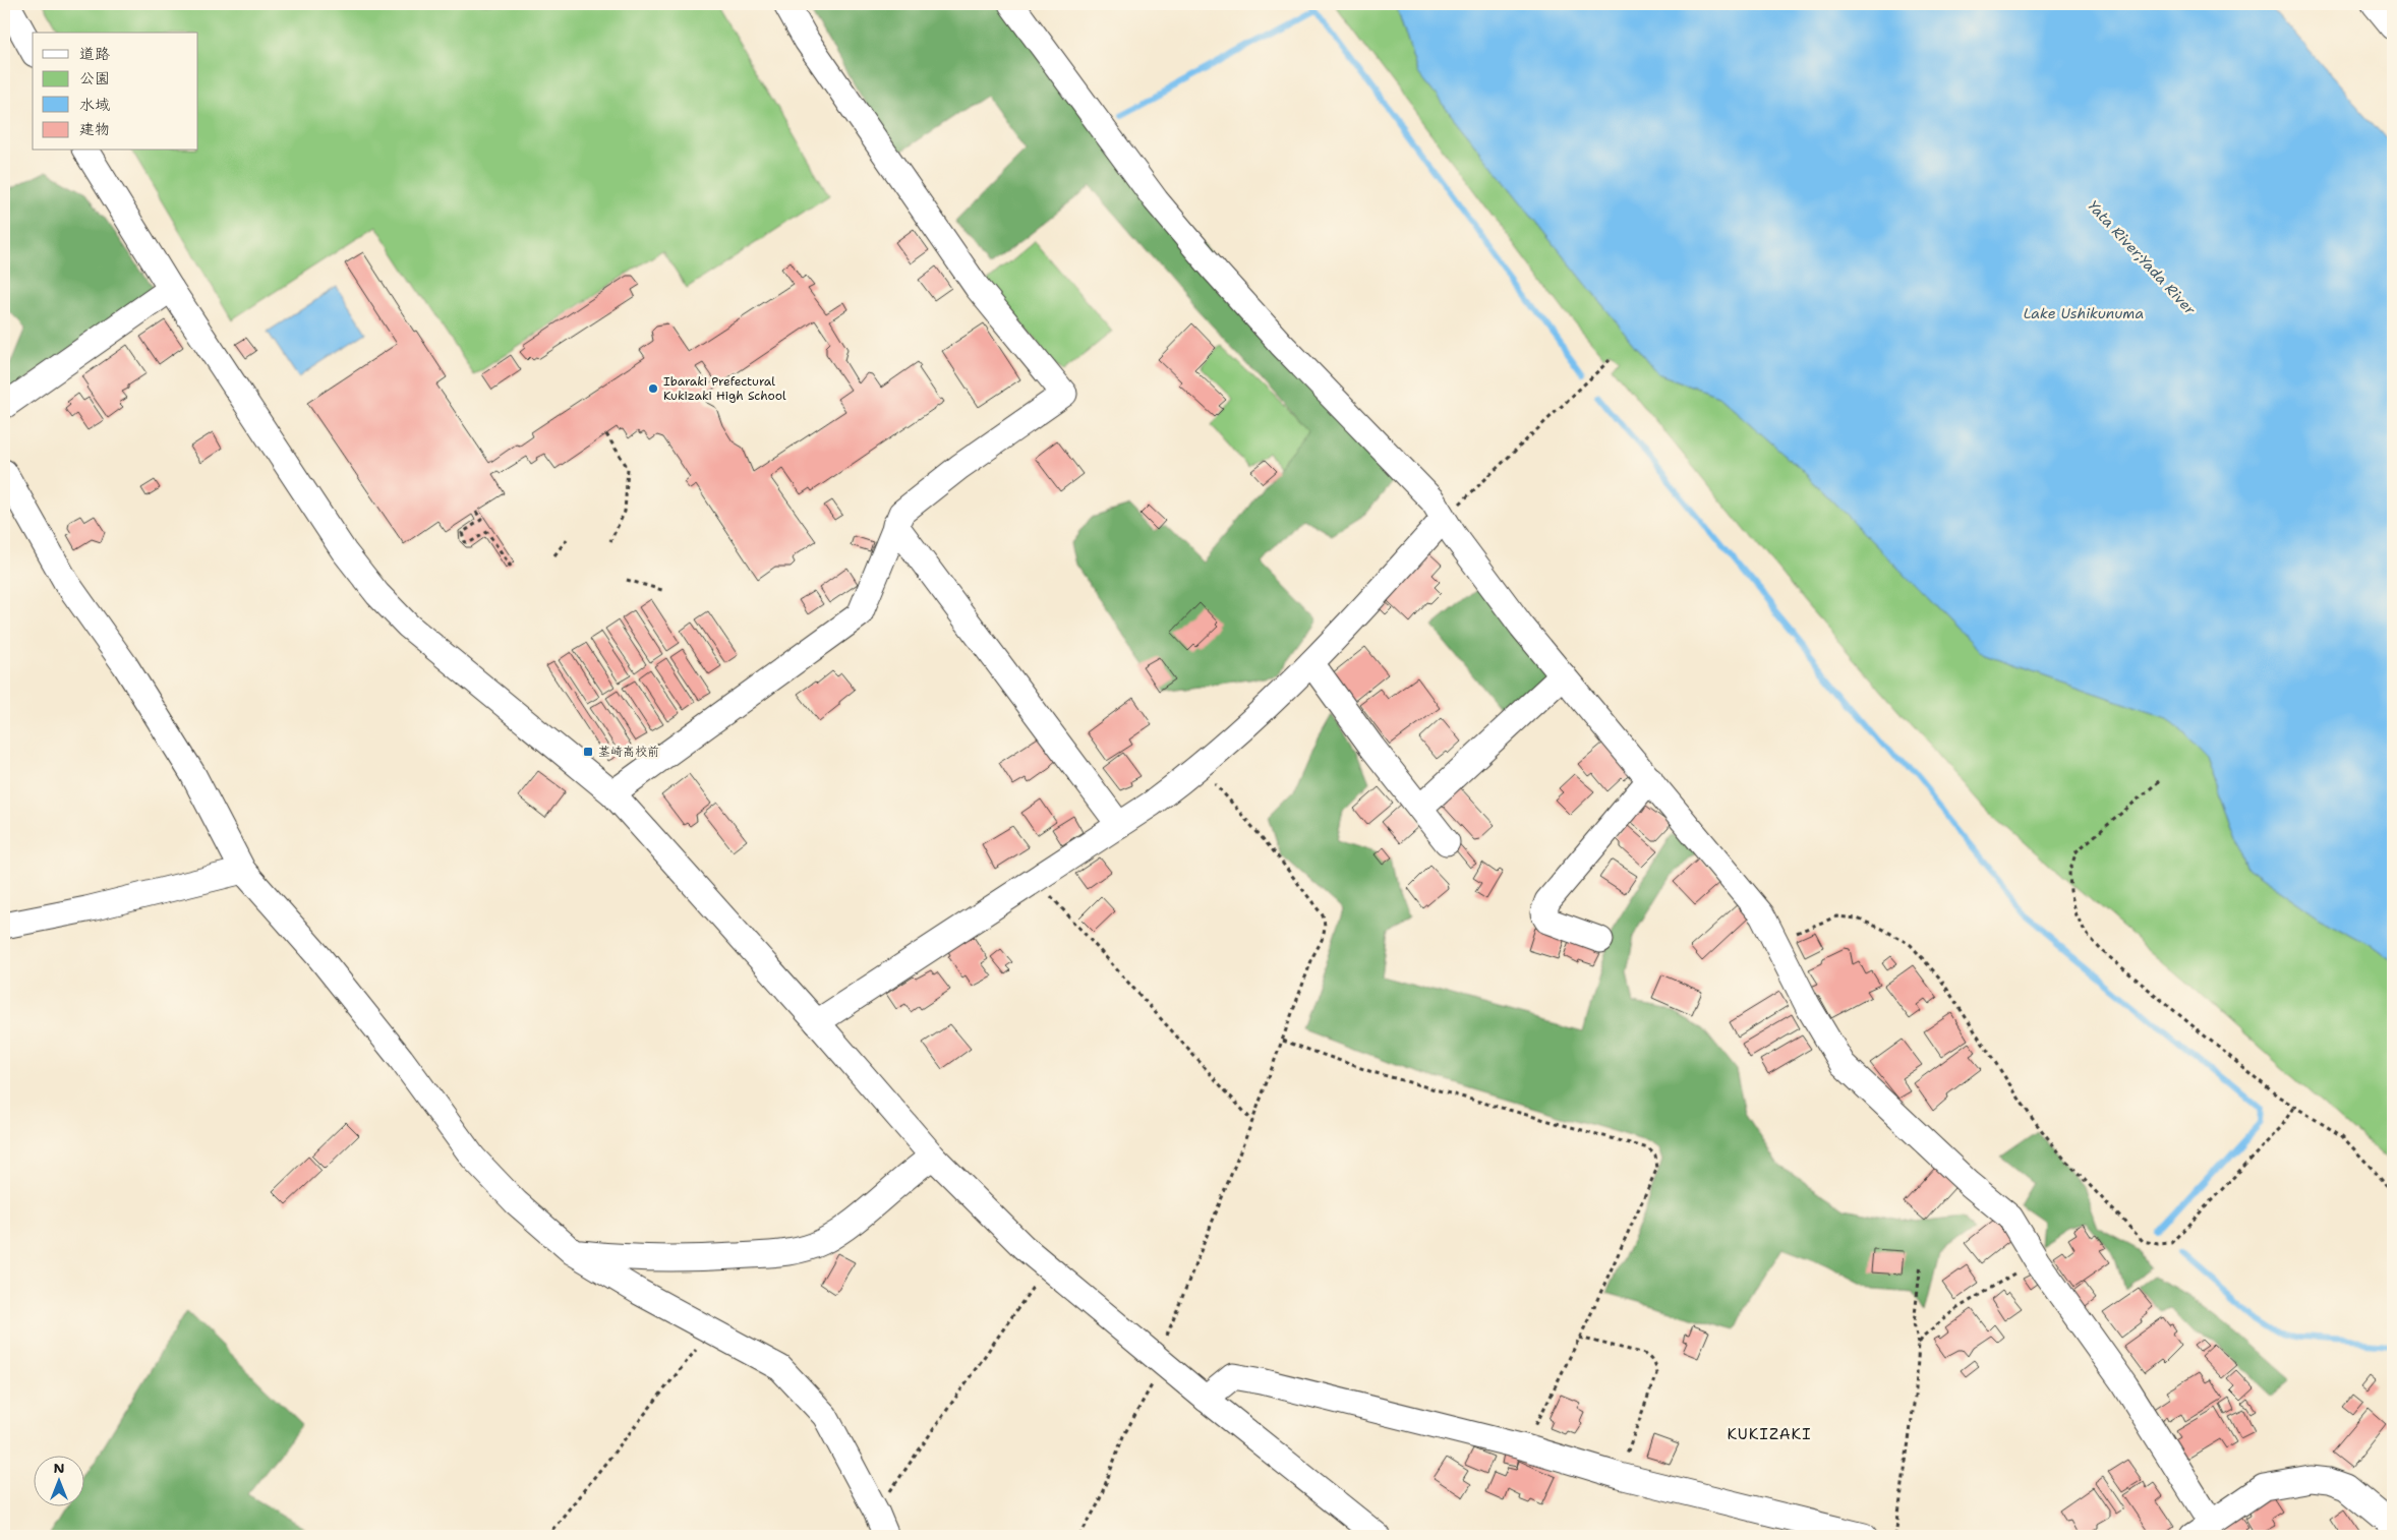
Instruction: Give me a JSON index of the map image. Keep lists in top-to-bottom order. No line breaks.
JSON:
{"districts":["KUKIZAKI"],"water":["Yata River;Yada River","Lake Ushikunuma"],"places":{"other":["Ibaraki Prefectural Kukizaki High School"],"transit":["茎崎高校前"]},"legend":["道路","公園","水域","建物"],"north":"top"}
